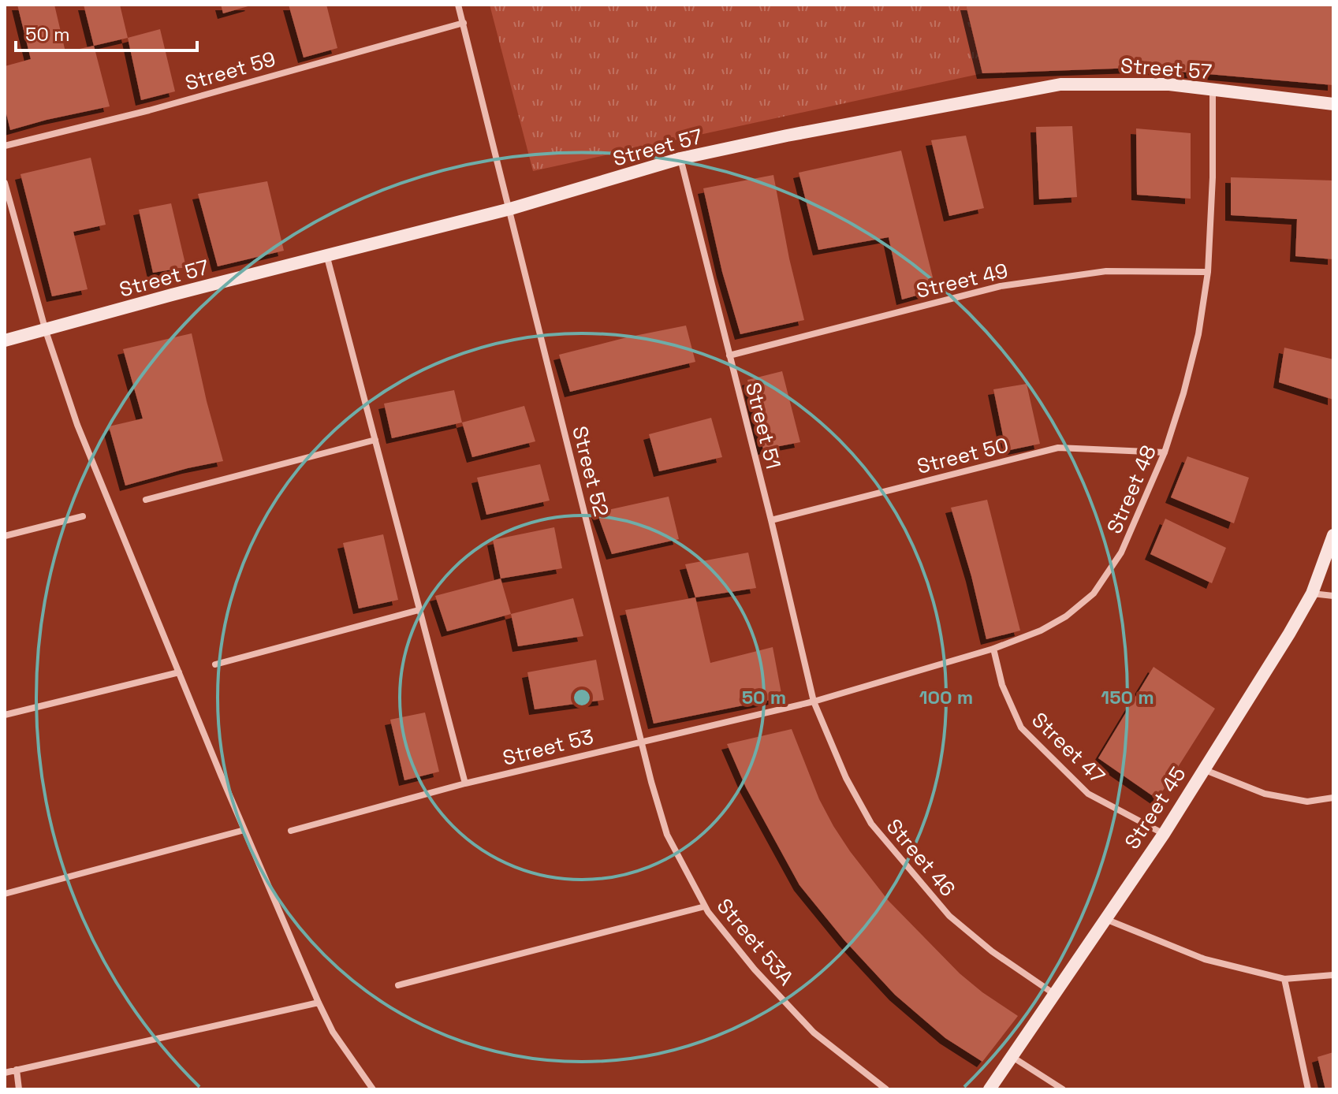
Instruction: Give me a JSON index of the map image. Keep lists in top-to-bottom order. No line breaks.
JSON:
{"streets":{"street":["Street 57","Street 59","Street 49","Street 51","Street 50","Street 52","Street 48","Street 53","Street 47","Street 45","Street 46","Street 53A"]},"crossings":[["Street 57","Street 51"],["Street 57","Street 52"],["Street 57","Street 48"],["Street 59","Street 52"],["Street 49","Street 51"],["Street 49","Street 48"],["Street 51","Street 50"],["Street 51","Street 48"],["Street 51","Street 53"],["Street 51","Street 46"],["Street 50","Street 48"],["Street 52","Street 53"],["Street 52","Street 53A"],["Street 48","Street 53"],["Street 48","Street 47"],["Street 48","Street 46"],["Street 53","Street 46"],["Street 53","Street 53A"],["Street 47","Street 45"],["Street 45","Street 46"]],"scale_bar":"50 m","rings":["50 m","100 m","150 m"]}
